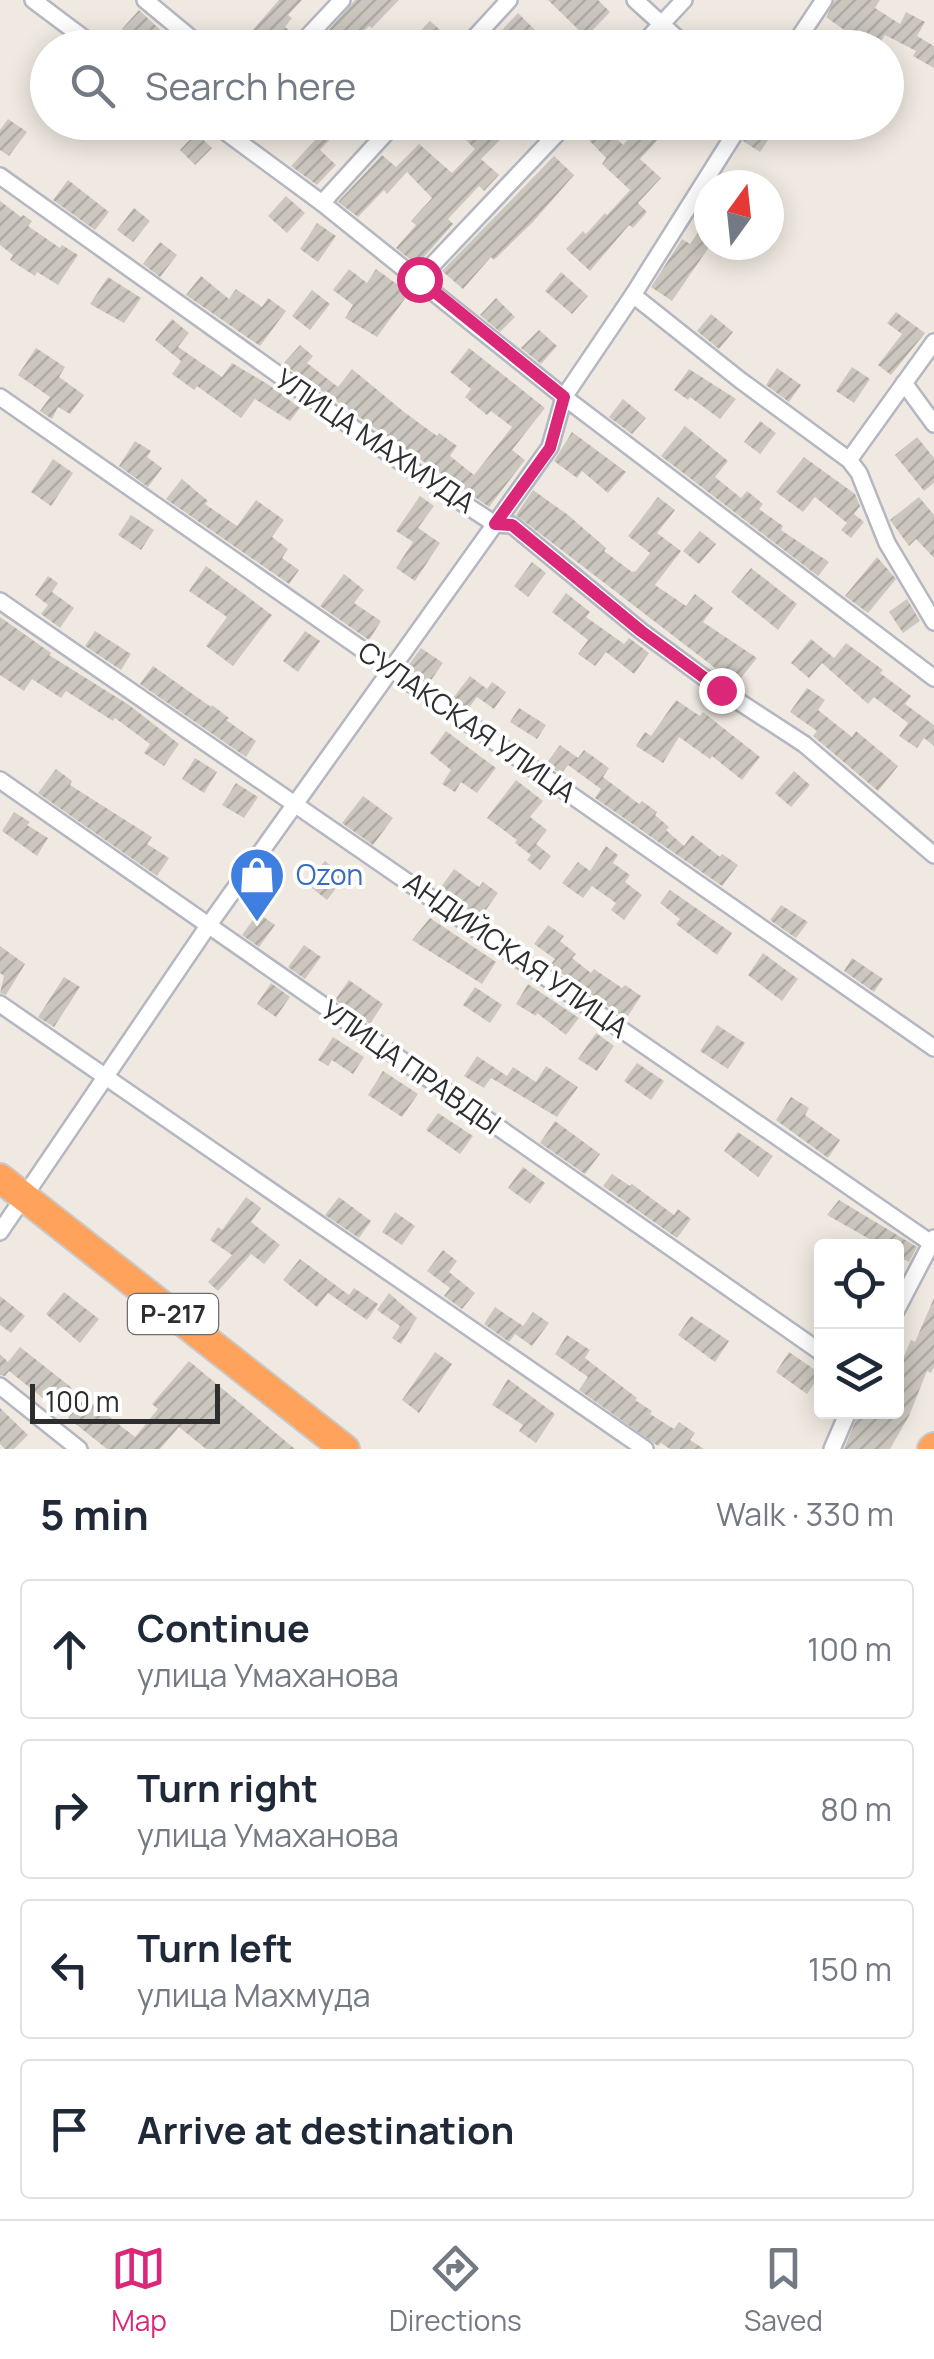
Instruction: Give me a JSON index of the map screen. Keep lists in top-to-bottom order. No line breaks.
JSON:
{"streets":{"highway":["Р-217"],"street":["УЛИЦА МАХМУДА","СУЛАКСКАЯ УЛИЦА","АНДИЙСКАЯ УЛИЦА","УЛИЦА ПРАВДЫ"]},"places":{"shop":["Ozon"]},"scale_bar":"100 m","north":"top","page":{"search":"Search here","scale":"100 m","heading":["5 min","Walk · 330 m"],"list":[["Continue","улица Умаханова","100 m"],["Turn right","улица Умаханова","80 m"],["Turn left","улица Махмуда","150 m"],"Arrive at destination"],"nav":["Map","Directions","Saved"]}}
